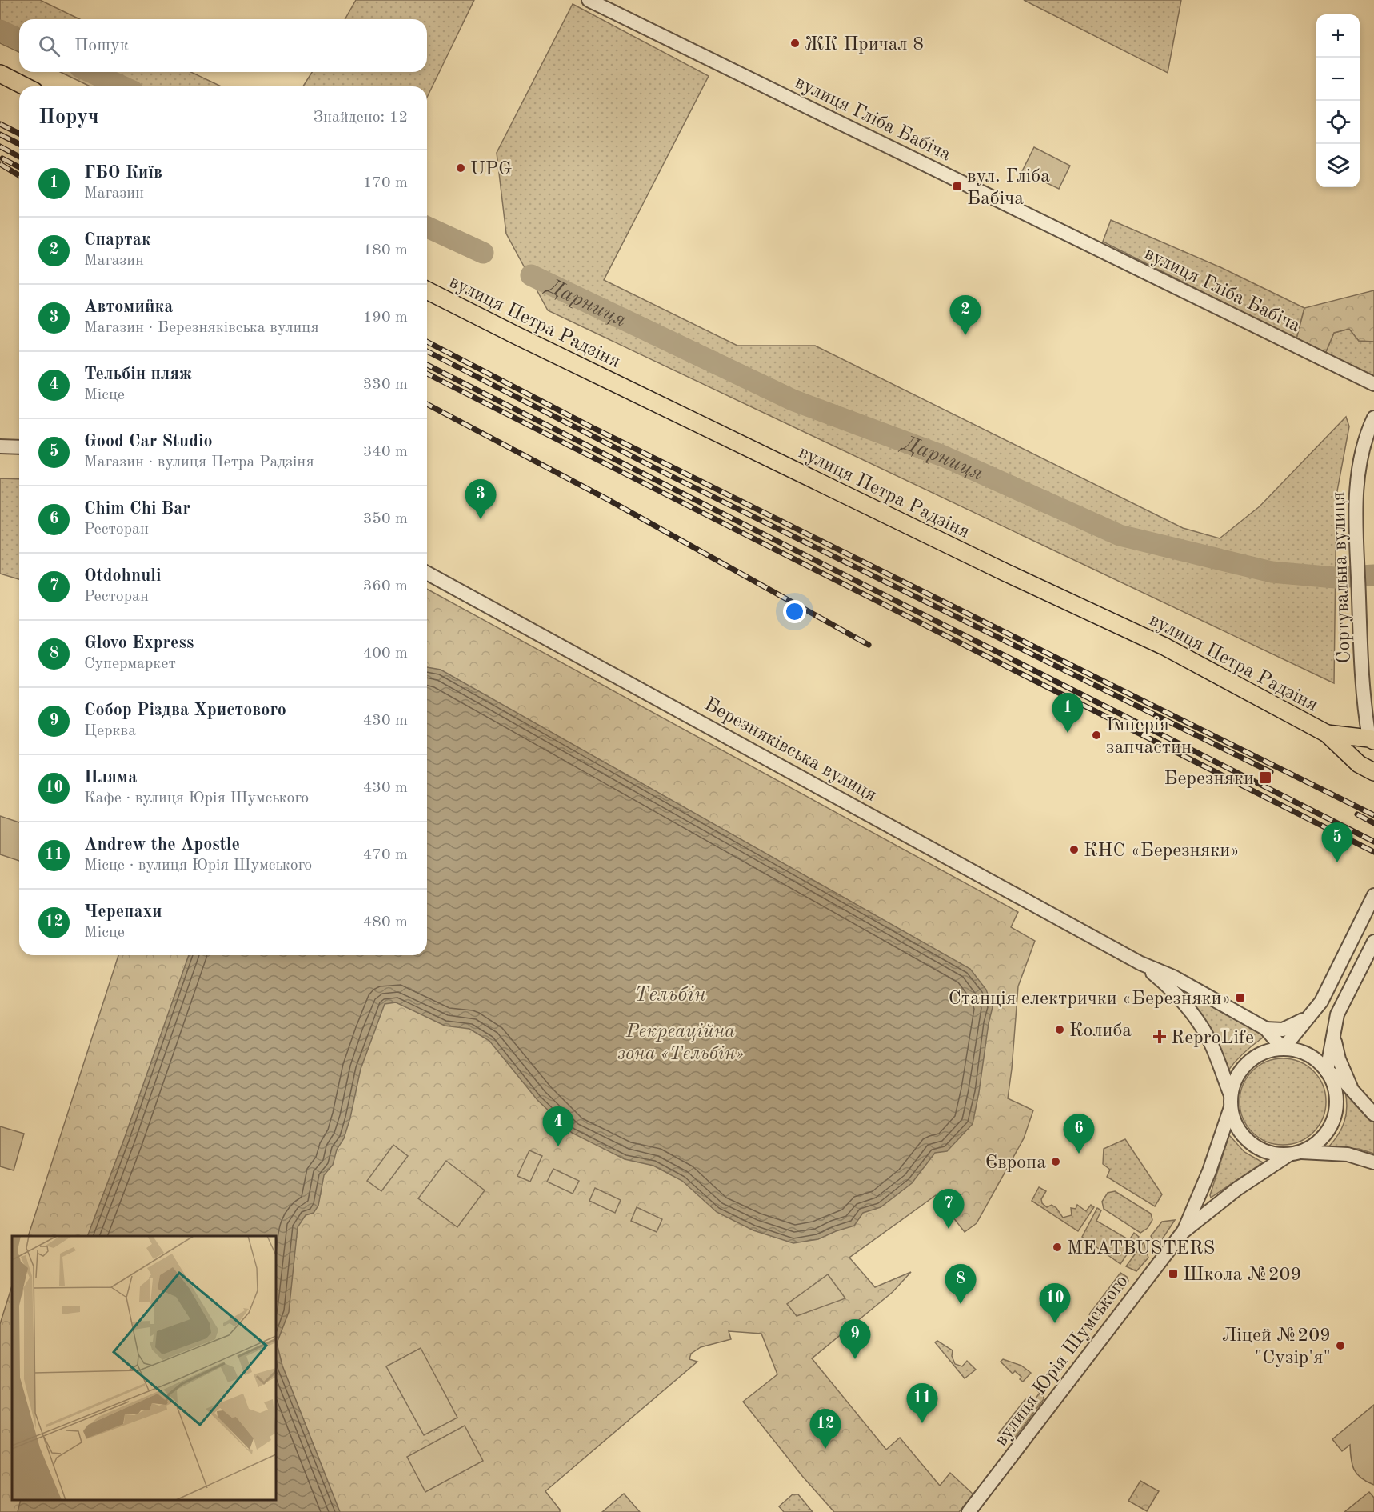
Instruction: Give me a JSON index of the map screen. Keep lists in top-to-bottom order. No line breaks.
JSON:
{"streets":{"main road":["вулиця Петра Радзіня"],"street":["вулиця Гліба Бабіча","Сортувальна вулиця","Березняківська вулиця","вулиця Юрія Шумського"]},"crossings":[["вулиця Петра Радзіня","Сортувальна вулиця"],["Березняківська вулиця","вулиця Юрія Шумського"]],"water":["Дарниця","Тельбін"],"parks":["Рекреаційна зона «Тельбін»"],"places":{"other":["ЖК Причал 8","UPG","Імперія запчастин","КНС «Березняки»","Колиба","Європа","MEATBUSTERS","Ліцей №209 \"Сузір'я\""],"transit":["вул. Гліба Бабіча","Березняки","Станція електрички «Березняки»","Школа №209"],"health":["ReproLife"]},"page":{"map_buttons":["+","−"],"search":"Пошук","heading":["Поруч","Знайдено: 12"],"list":[{"mark":"1","name":"ГБО Київ","note":"Магазин","value":"170 m"},{"mark":"2","name":"Спартак","note":"Магазин","value":"180 m"},{"mark":"3","name":"Автомийка","note":"Магазин · Березняківська вулиця","value":"190 m"},{"mark":"4","name":"Тельбін пляж","note":"Місце","value":"330 m"},{"mark":"5","name":"Good Car Studio","note":"Магазин · вулиця Петра Радзіня","value":"340 m"},{"mark":"6","name":"Chim Chi Bar","note":"Ресторан","value":"350 m"},{"mark":"7","name":"Otdohnuli","note":"Ресторан","value":"360 m"},{"mark":"8","name":"Glovo Express","note":"Супермаркет","value":"400 m"},{"mark":"9","name":"Собор Різдва Христового","note":"Церква","value":"430 m"},{"mark":"10","name":"Пляма","note":"Кафе · вулиця Юрія Шумського","value":"430 m"},{"mark":"11","name":"Andrew the Apostle","note":"Місце · вулиця Юрія Шумського","value":"470 m"},{"mark":"12","name":"Черепахи","note":"Місце","value":"480 m"}],"pins":["2","3","1","5","4","6","7","8","10","9","11","12"]}}
